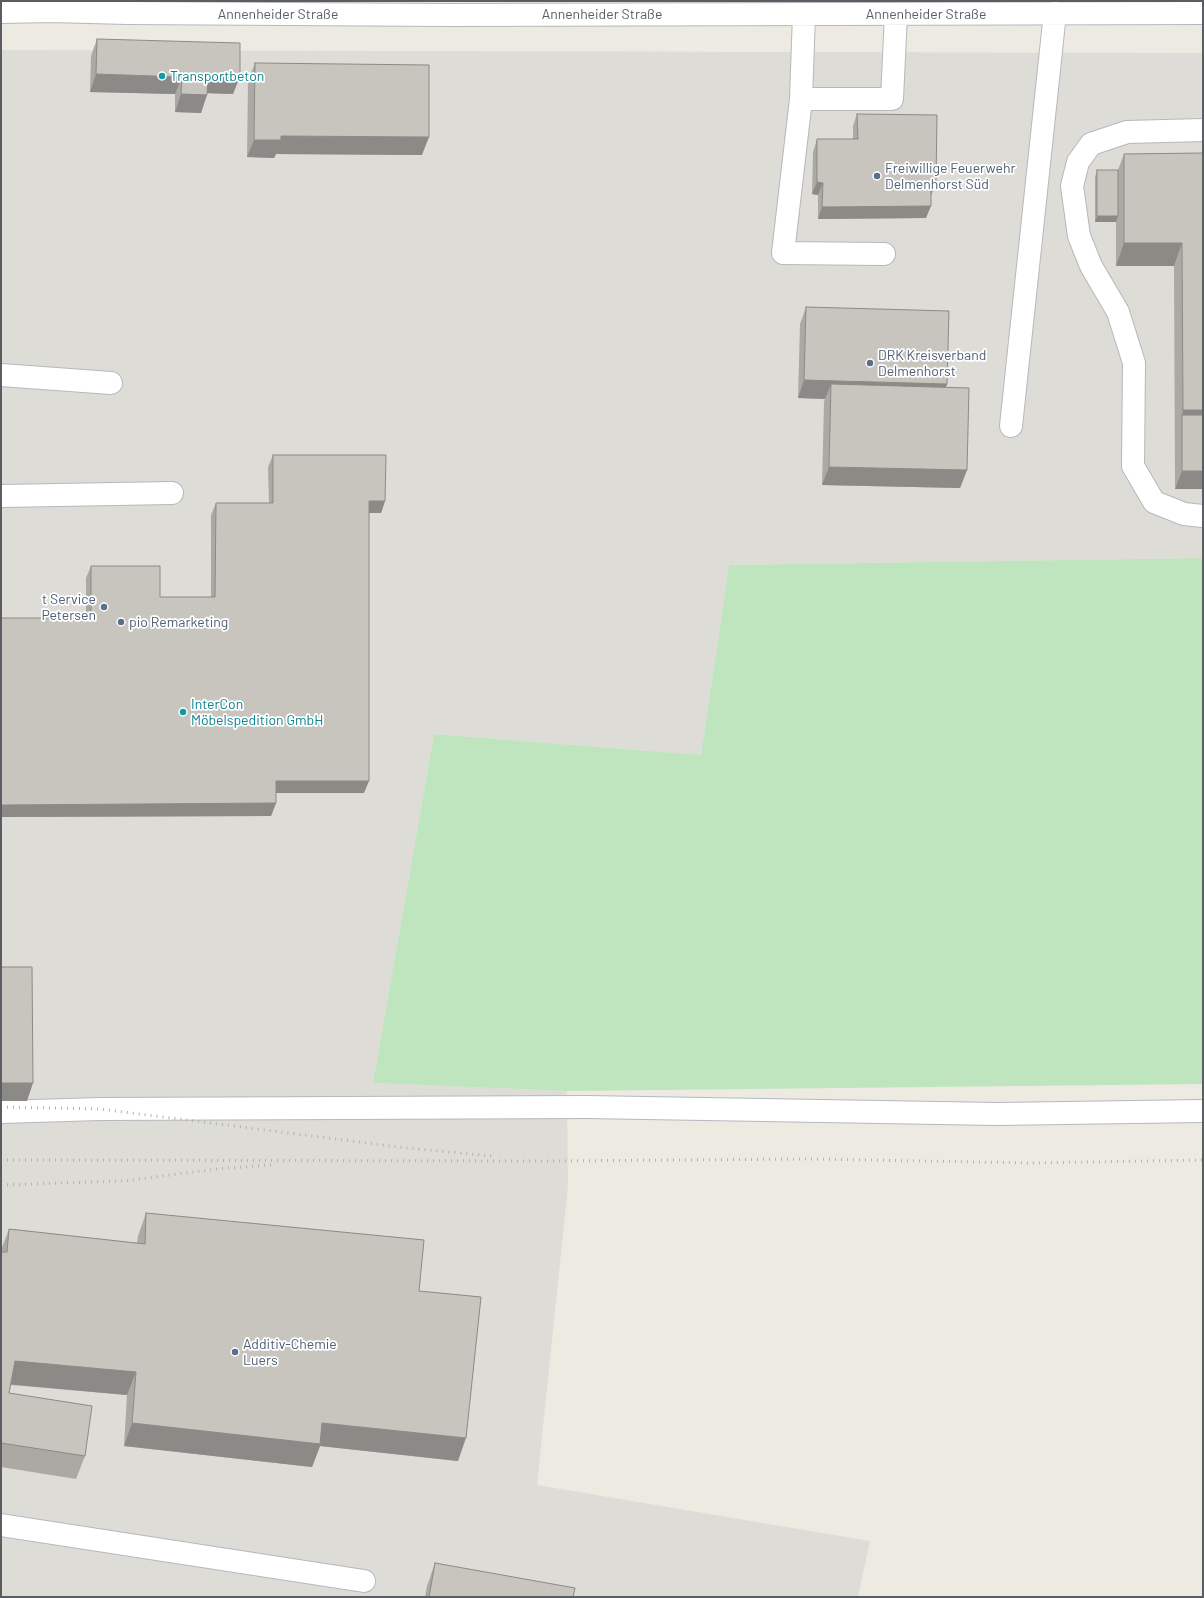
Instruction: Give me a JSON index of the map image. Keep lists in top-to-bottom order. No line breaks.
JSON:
{"streets":{"street":["Annenheider Straße"]},"places":["Transportbeton","Freiwillige Feuerwehr Delmenhorst Süd","DRK Kreisverband Delmenhorst","t Service Petersen","pio Remarketing","InterCon Möbelspedition GmbH","Additiv-Chemie Luers"]}
